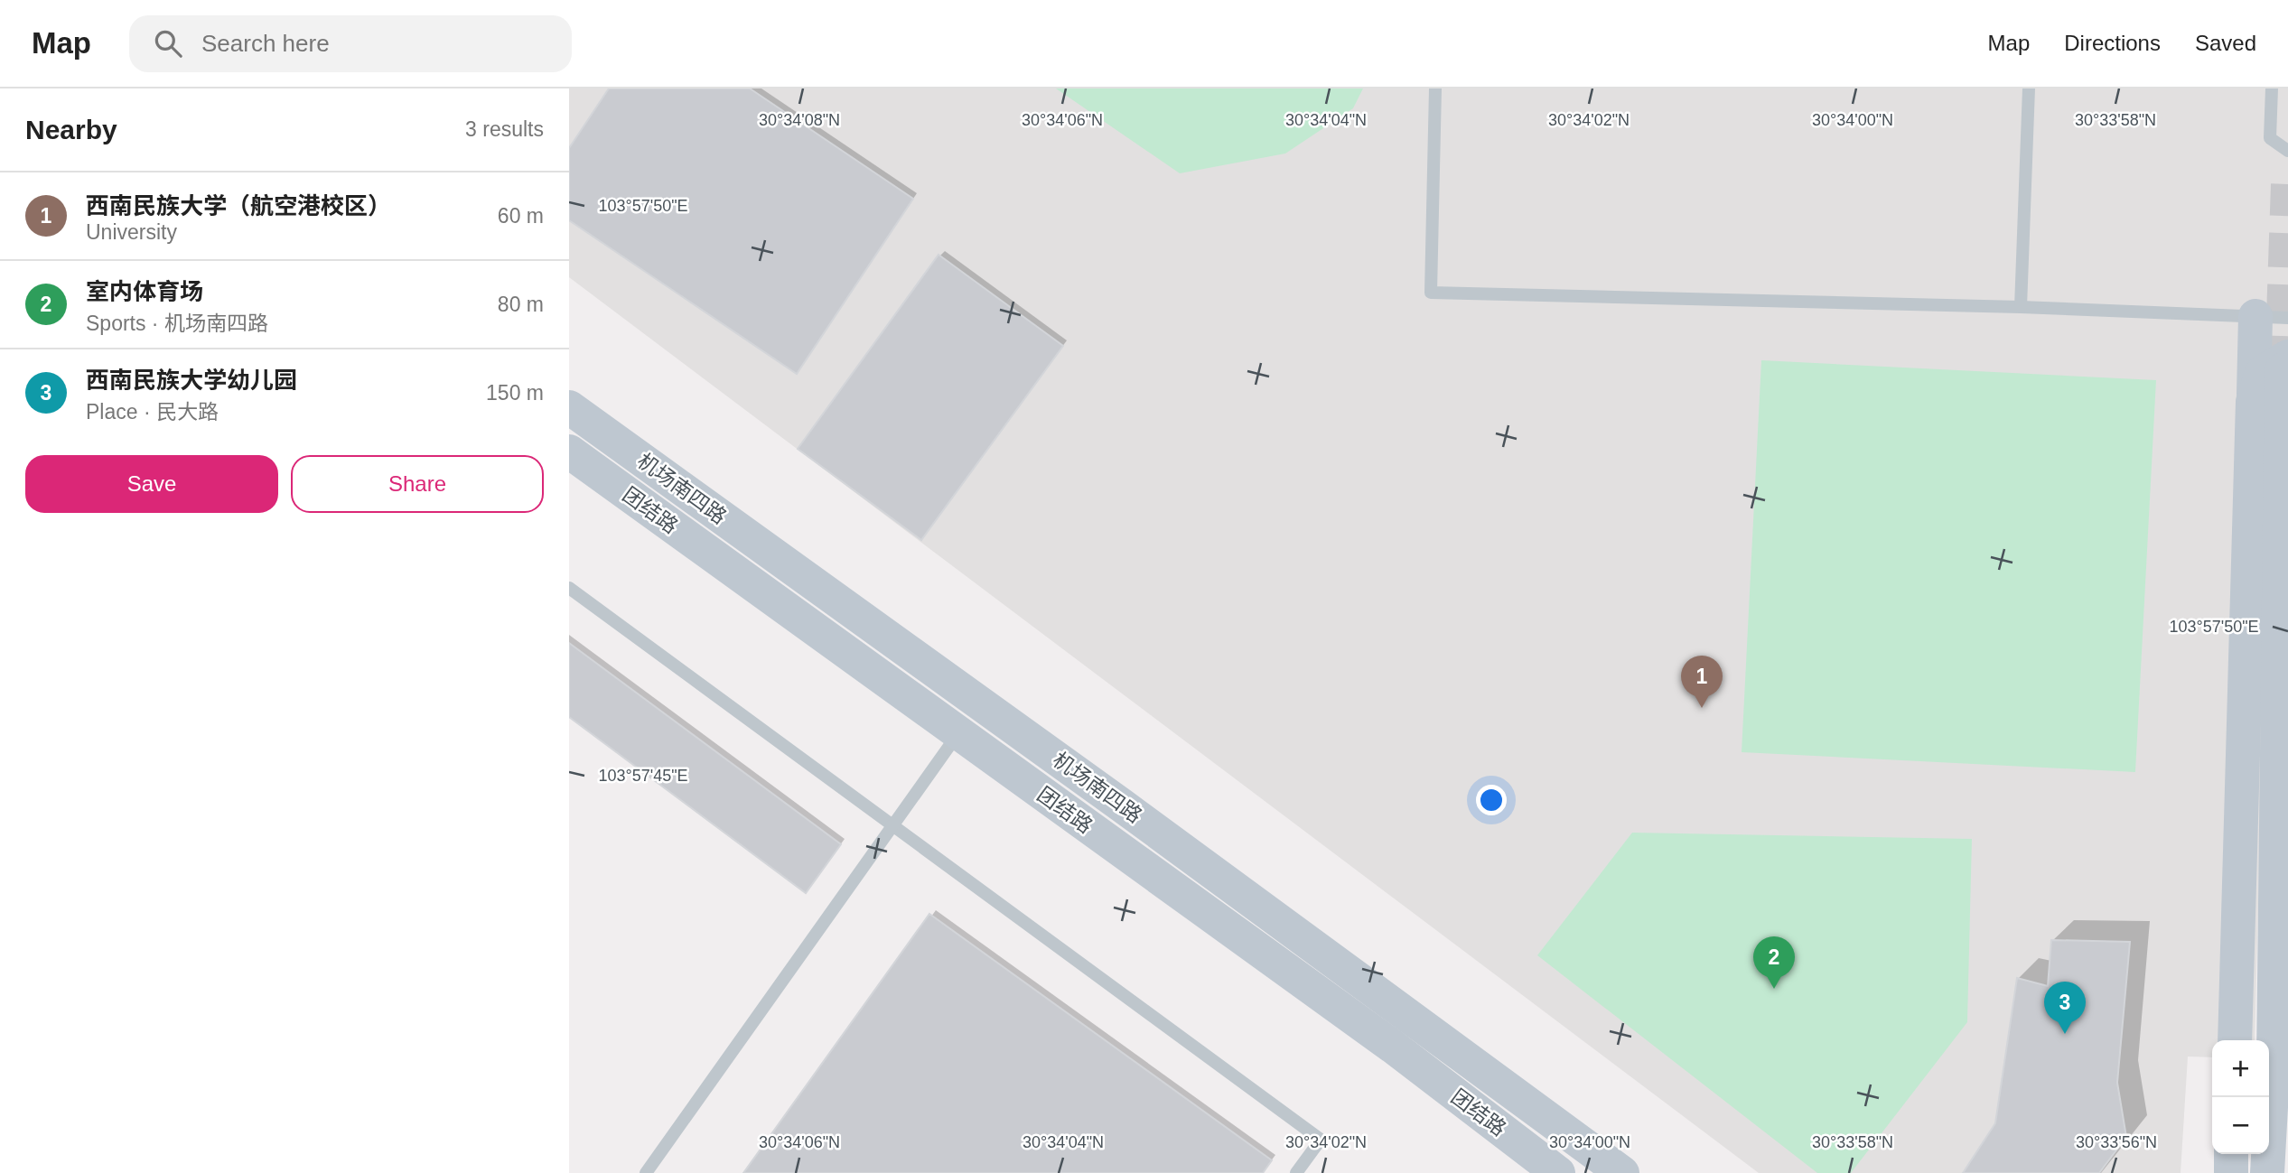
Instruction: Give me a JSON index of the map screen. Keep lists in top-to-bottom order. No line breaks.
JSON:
{"streets":{"main road":["机场南四路","团结路"]},"page":{"header":"Map","search":"Search here","nav":["Map","Directions","Saved"],"heading":["Nearby","3 results"],"list":[{"mark":"1","name":"西南民族大学（航空港校区）","note":"University","value":"60 m"},{"mark":"2","name":"室内体育场","note":"Sports · 机场南四路","value":"80 m"},{"mark":"3","name":"西南民族大学幼儿园","note":"Place · 民大路","value":"150 m"}],"buttons":["Save","Share"],"pins":["1","2","3"],"map_buttons":["+","−"]},"coordinates":["30°34'08\"N","30°34'06\"N","30°34'04\"N","30°34'02\"N","30°34'00\"N","30°33'58\"N","103°57'50\"E","103°57'45\"E","30°33'56\"N"]}
